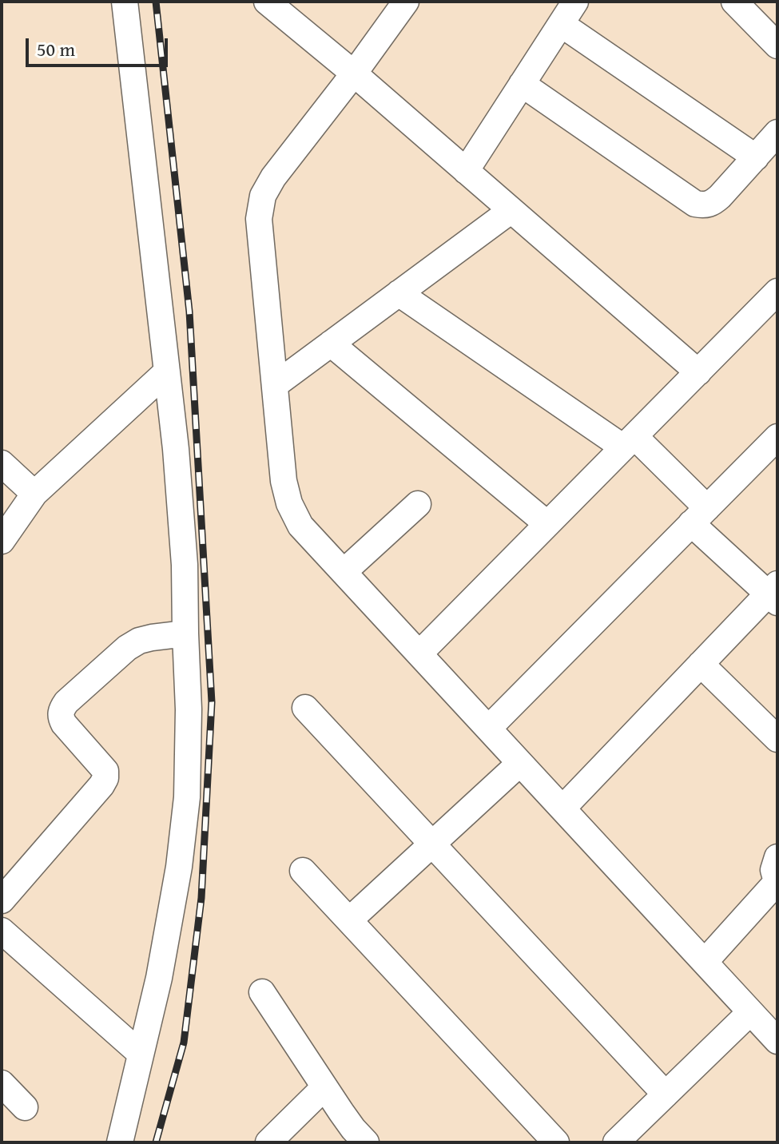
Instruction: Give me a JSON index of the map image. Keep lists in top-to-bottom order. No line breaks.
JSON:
{"scale_bar":"50 m"}
